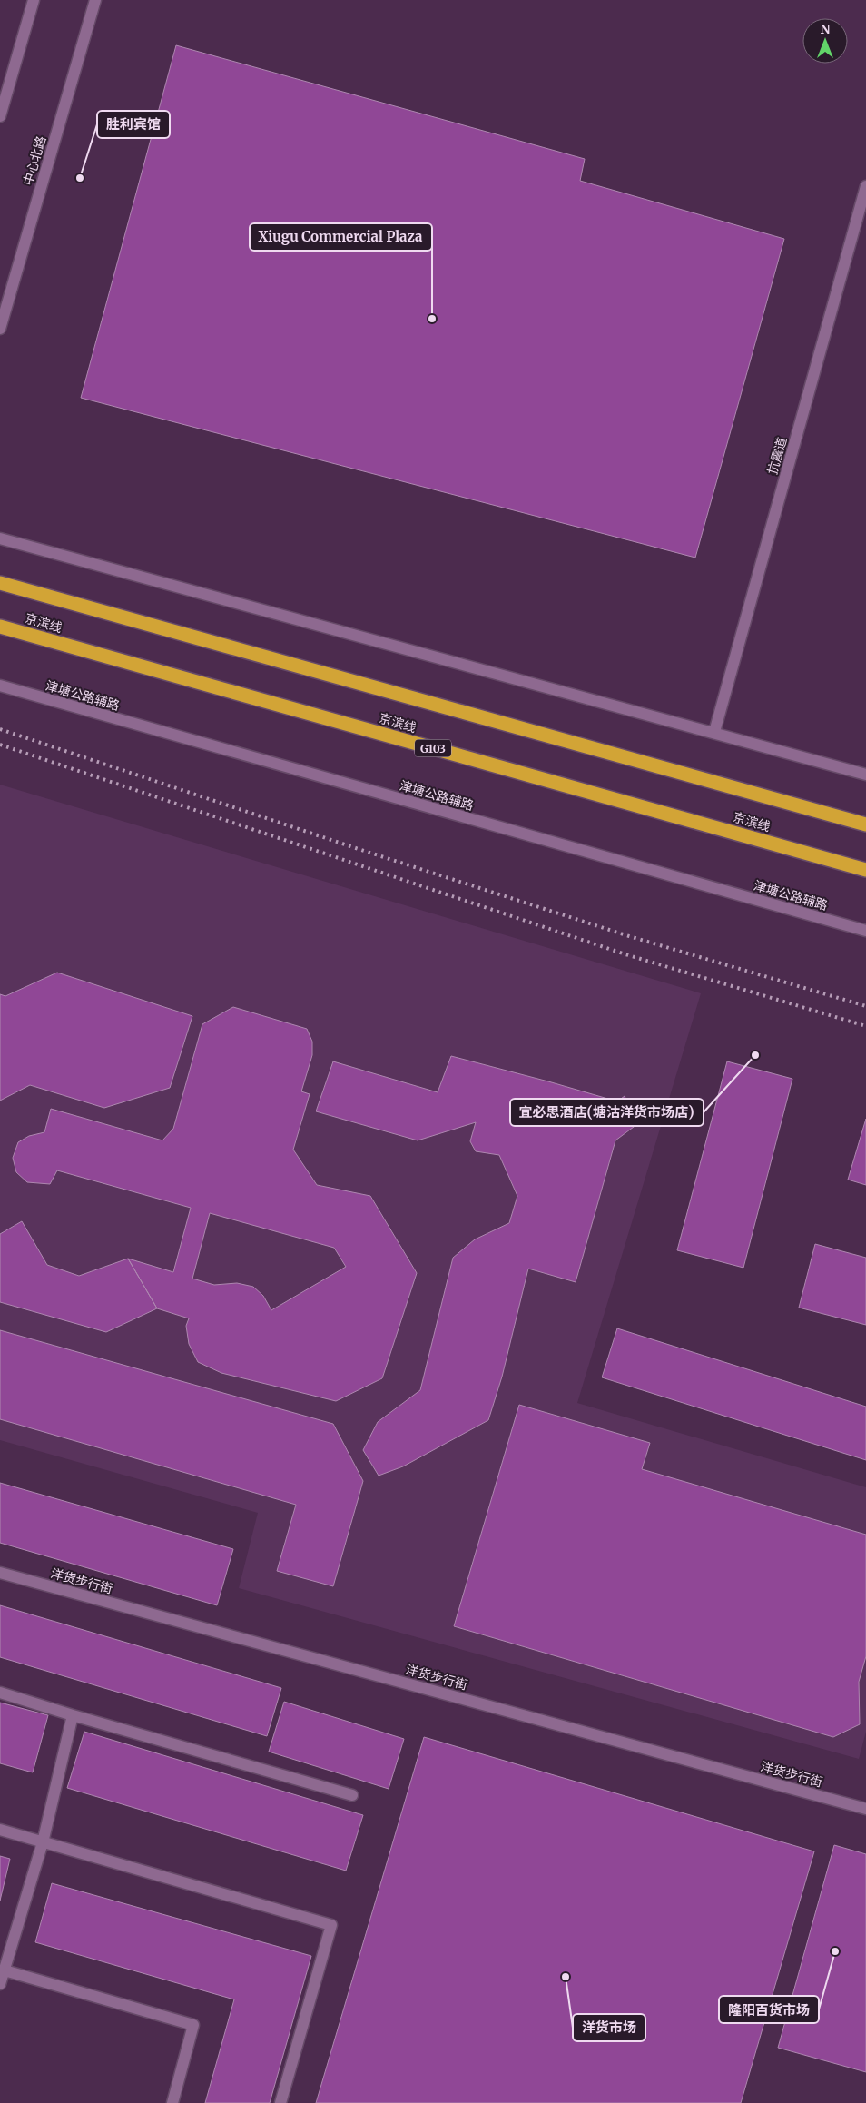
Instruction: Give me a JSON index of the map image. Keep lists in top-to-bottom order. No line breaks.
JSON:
{"streets":{"highway":["京滨线","G103"],"main road":["中心北路","抗震道","津塘公路辅路","洋货步行街"]},"places":["胜利宾馆","Xiugu Commercial Plaza","宜必思酒店(塘沽洋货市场店)","隆阳百货市场","洋货市场"],"north":"top"}
